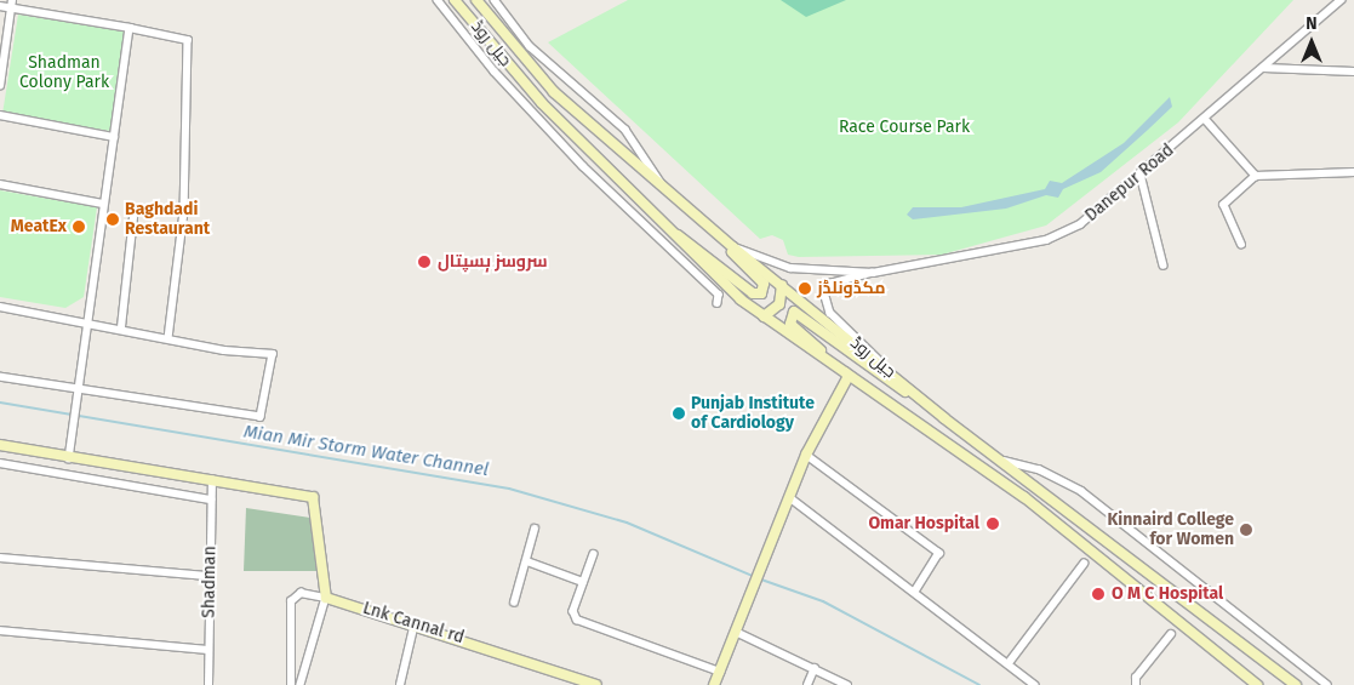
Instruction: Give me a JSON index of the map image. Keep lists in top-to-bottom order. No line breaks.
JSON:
{"streets":{"main road":["جیل روڈ","Lnk Cannal rd"],"street":["Danepur Road","Shadman"]},"crossings":[["جیل روڈ","Danepur Road"]],"water":["Mian Mir Storm Water Channel"],"parks":["Shadman Colony Park","Race Course Park"],"places":["Baghdadi Restaurant","MeatEx","سروسز ہسپتال","مکڈونلڈز","Punjab Institute of Cardiology","Omar Hospital","Kinnaird College for Women","O M C Hospital"],"north":"top"}
